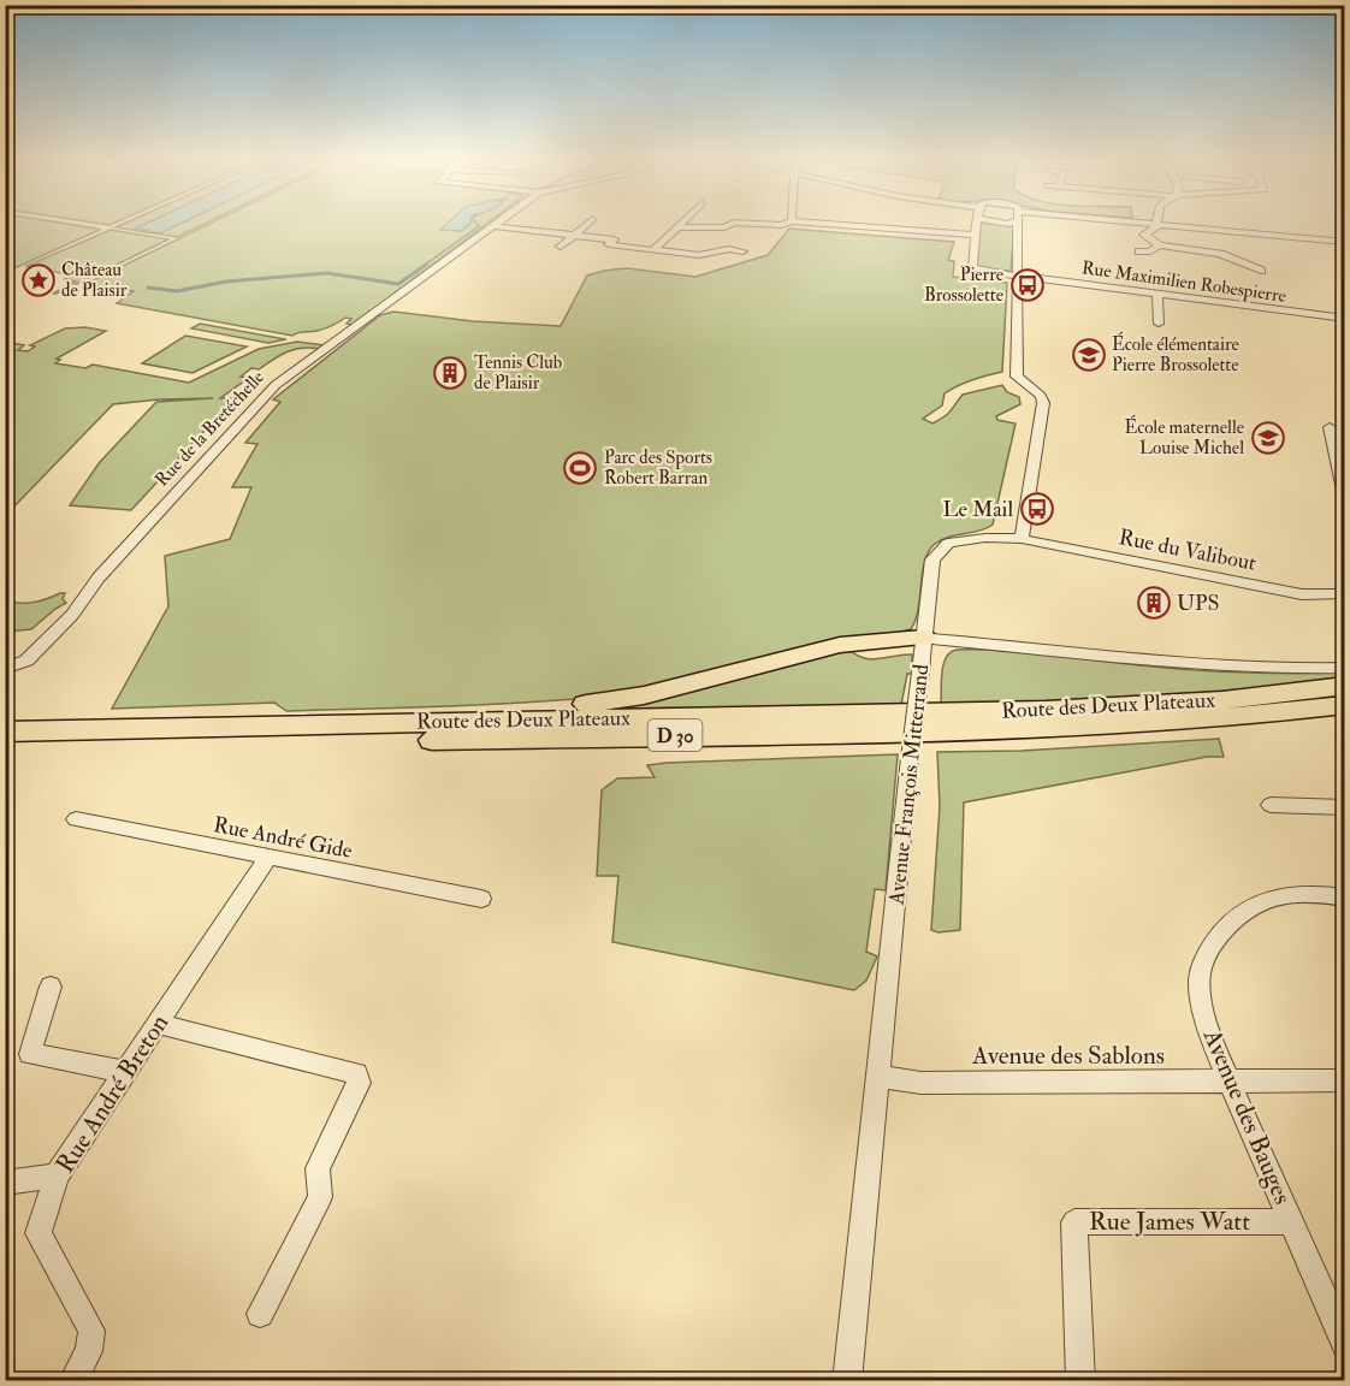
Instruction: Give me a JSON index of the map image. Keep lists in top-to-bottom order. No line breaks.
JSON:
{"streets":{"main road":["Route des Deux Plateaux","D 30"],"street":["Rue Maximilien Robespierre","Rue de la Bretéchelle","Rue du Valibout","Avenue François Mitterrand","Rue André Gide","Avenue des Sablons","Rue André Breton","Avenue des Bauges","Rue James Watt"]},"crossings":[["Rue du Valibout","Avenue François Mitterrand"],["Route des Deux Plateaux","Avenue François Mitterrand"],["Avenue François Mitterrand","Avenue des Sablons"],["Rue André Gide","Rue André Breton"],["Avenue des Sablons","Avenue des Bauges"],["Avenue des Bauges","Rue James Watt"]],"places":{"place":["Château de Plaisir"],"bus stop":["Pierre Brossolette","Le Mail"],"school or university":["École élémentaire Pierre Brossolette","École maternelle Louise Michel"],"building":["Tennis Club de Plaisir","UPS"],"sports":["Parc des Sports Robert Barran"]}}
